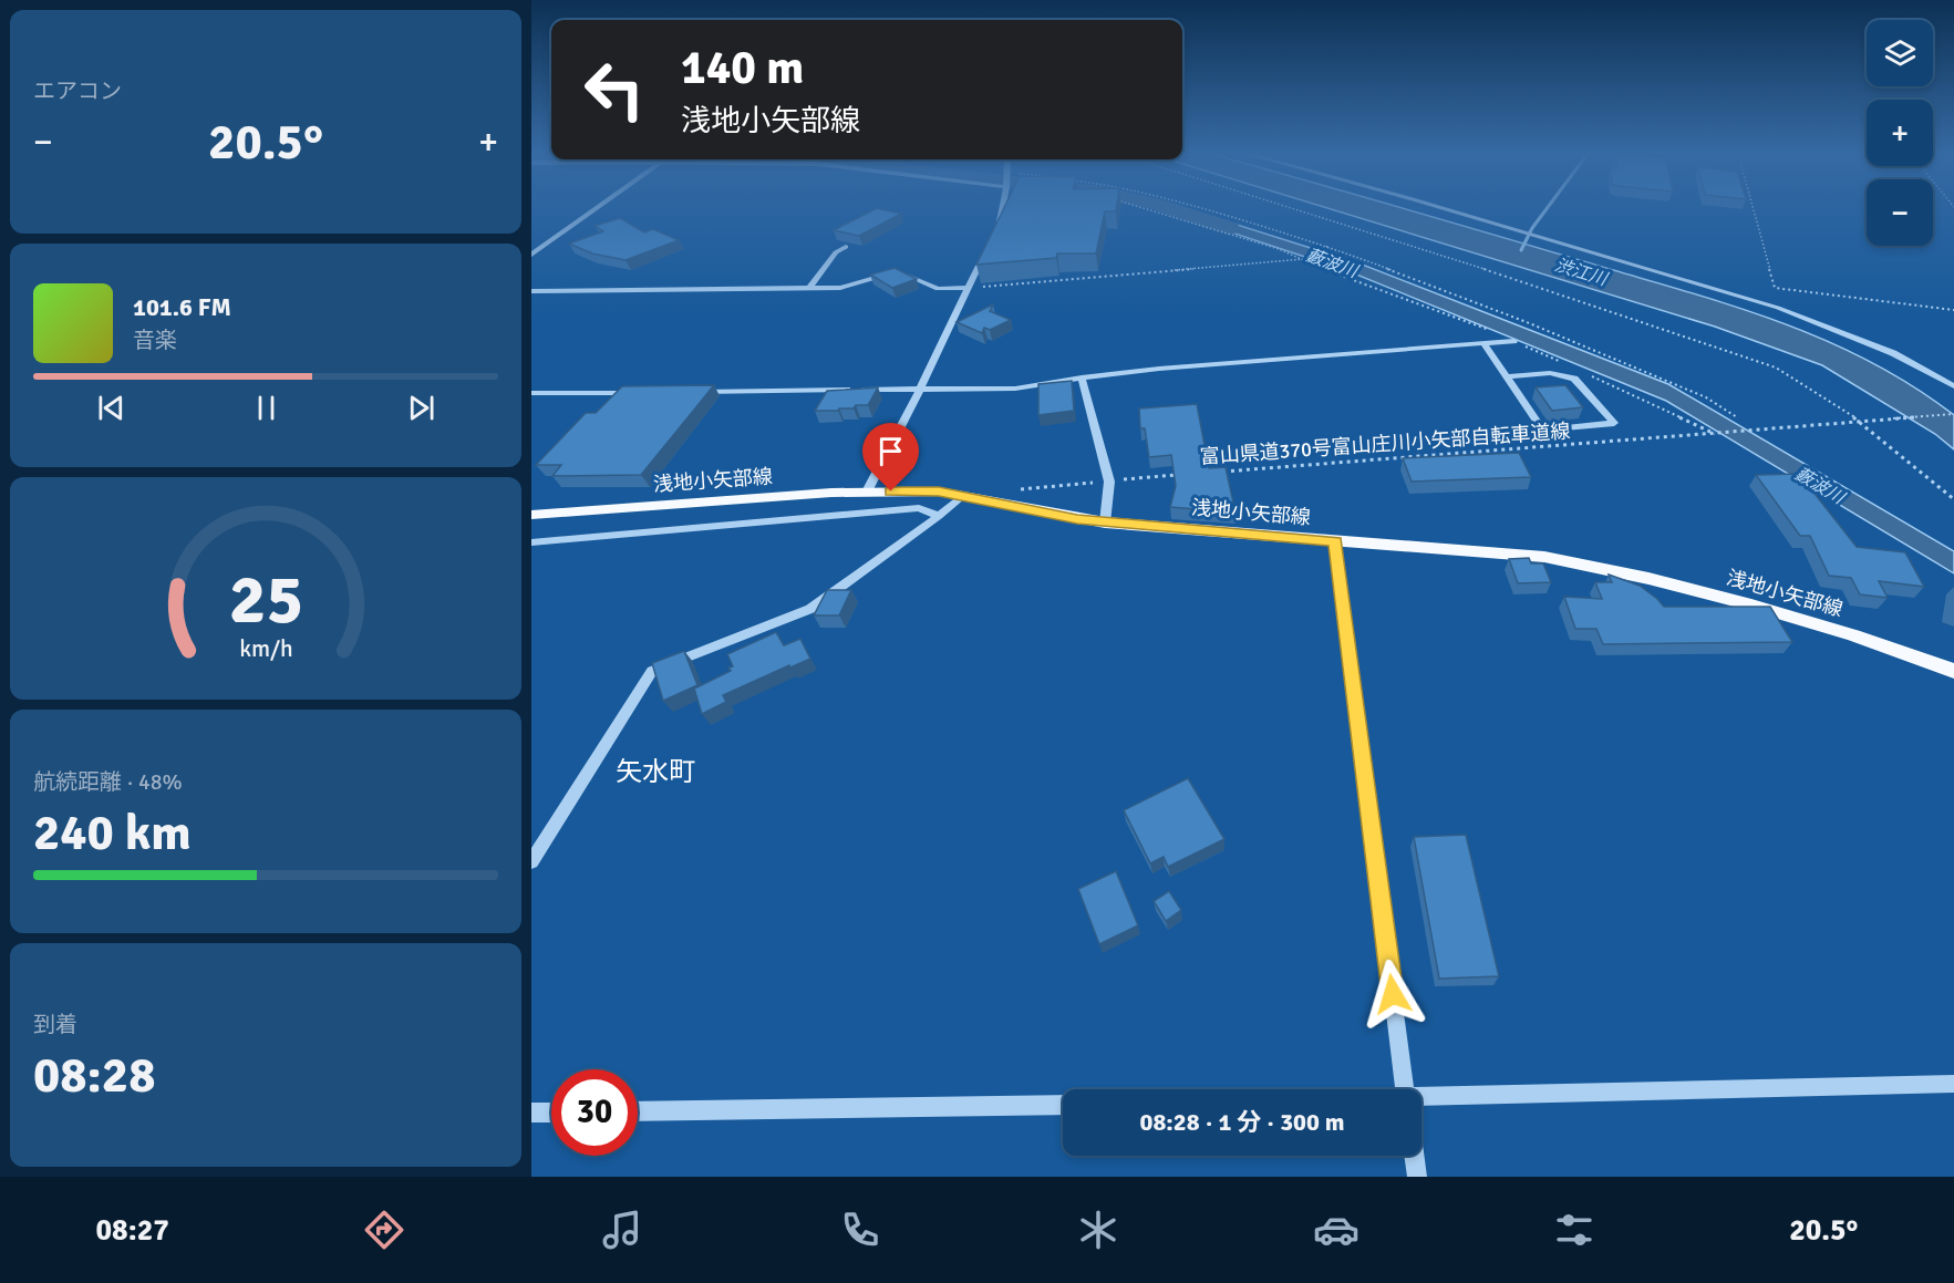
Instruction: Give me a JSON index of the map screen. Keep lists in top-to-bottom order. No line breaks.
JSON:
{"streets":{"main road":["浅地小矢部線"],"path":["富山県道370号富山庄川小矢部自転車道線"]},"districts":["矢水町"],"water":["藪波川","渋江川"],"page":{"tile":["エアコン",["航続距離 · 48%","240 km"],["到着","08:28"]],"map_buttons":["+","−"],"turn":["140 m","浅地小矢部線"],"heat":["−","20.5°","+"],"song":["101.6 FM","音楽"],"limit":"30","trip":"08:28 · 1 分 · 300 m","tabs":["08:27","20.5°"],"gauge":["25","km/h"]}}
